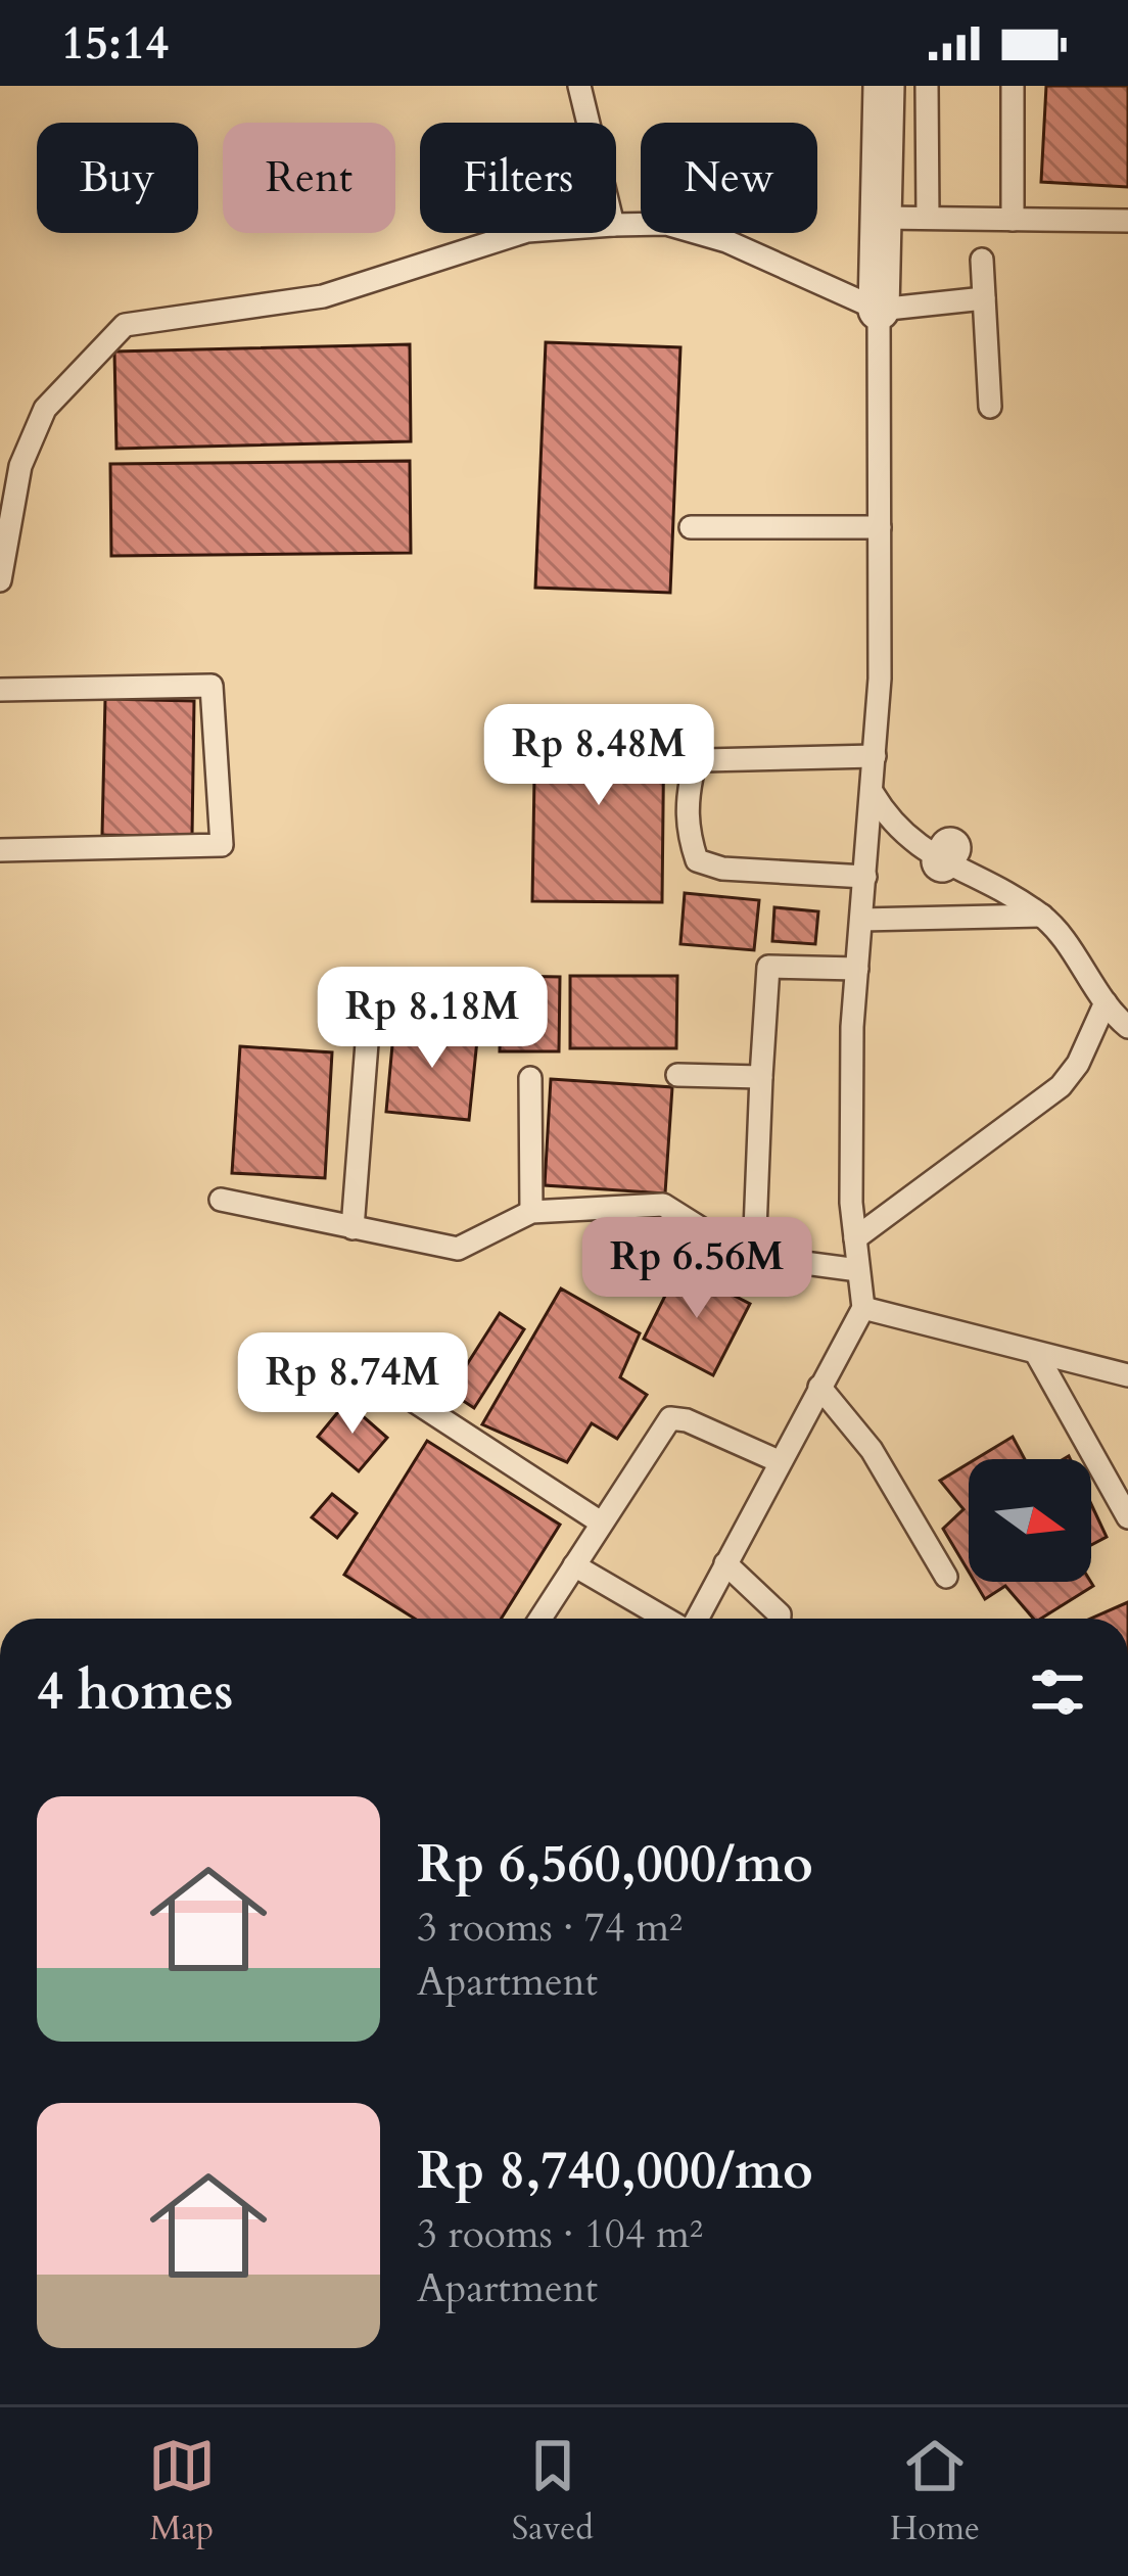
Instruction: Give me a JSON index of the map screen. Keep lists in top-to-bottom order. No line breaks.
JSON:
{"north":"right","page":{"status":"15:14","chip":["Buy","Rent","Filters","New"],"price":["Rp 8.48M","Rp 8.18M","Rp 6.56M","Rp 8.74M"],"heading":"4 homes","list":[{"name":"Rp 6,560,000/mo","note":"3 rooms · 74 m² · Apartment"},{"name":"Rp 8,740,000/mo","note":"3 rooms · 104 m² · Apartment"}],"tabs":["Map","Saved","Home"]}}
